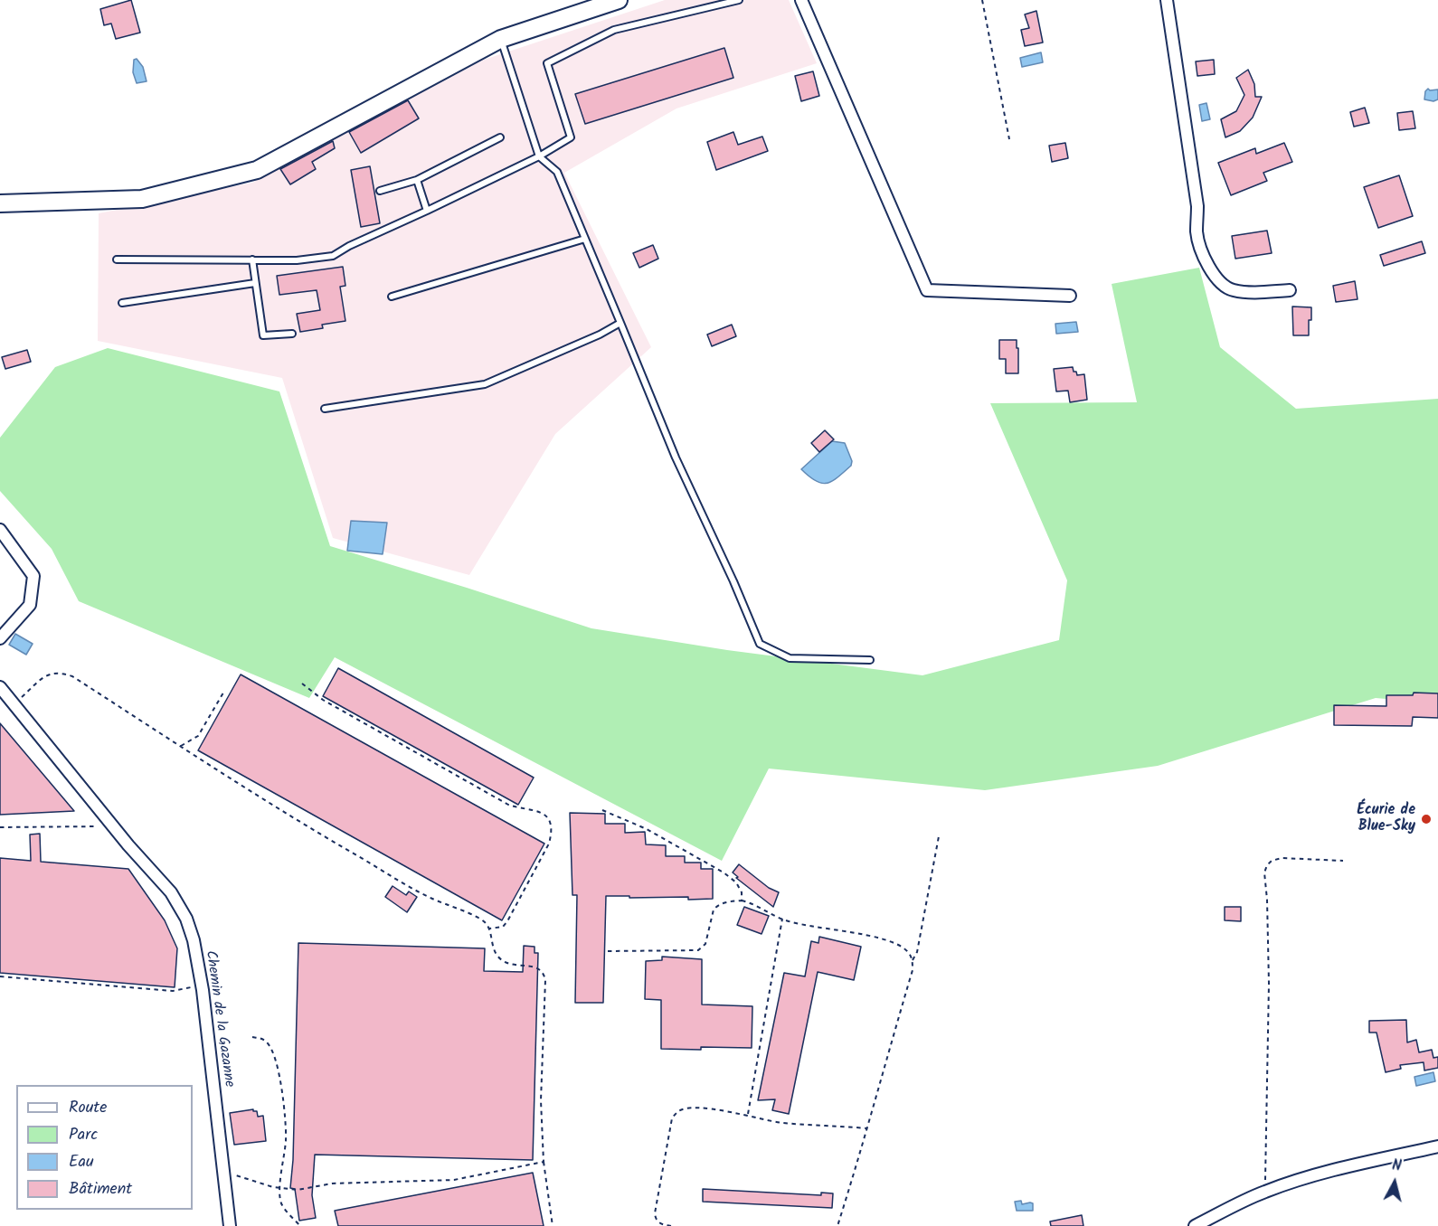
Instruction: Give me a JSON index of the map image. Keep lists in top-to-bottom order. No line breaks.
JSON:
{"streets":{"street":["Chemin de la Gazanne"]},"places":["Écurie de Blue-Sky"],"legend":["Route","Parc","Eau","Bâtiment"],"north":"top"}
